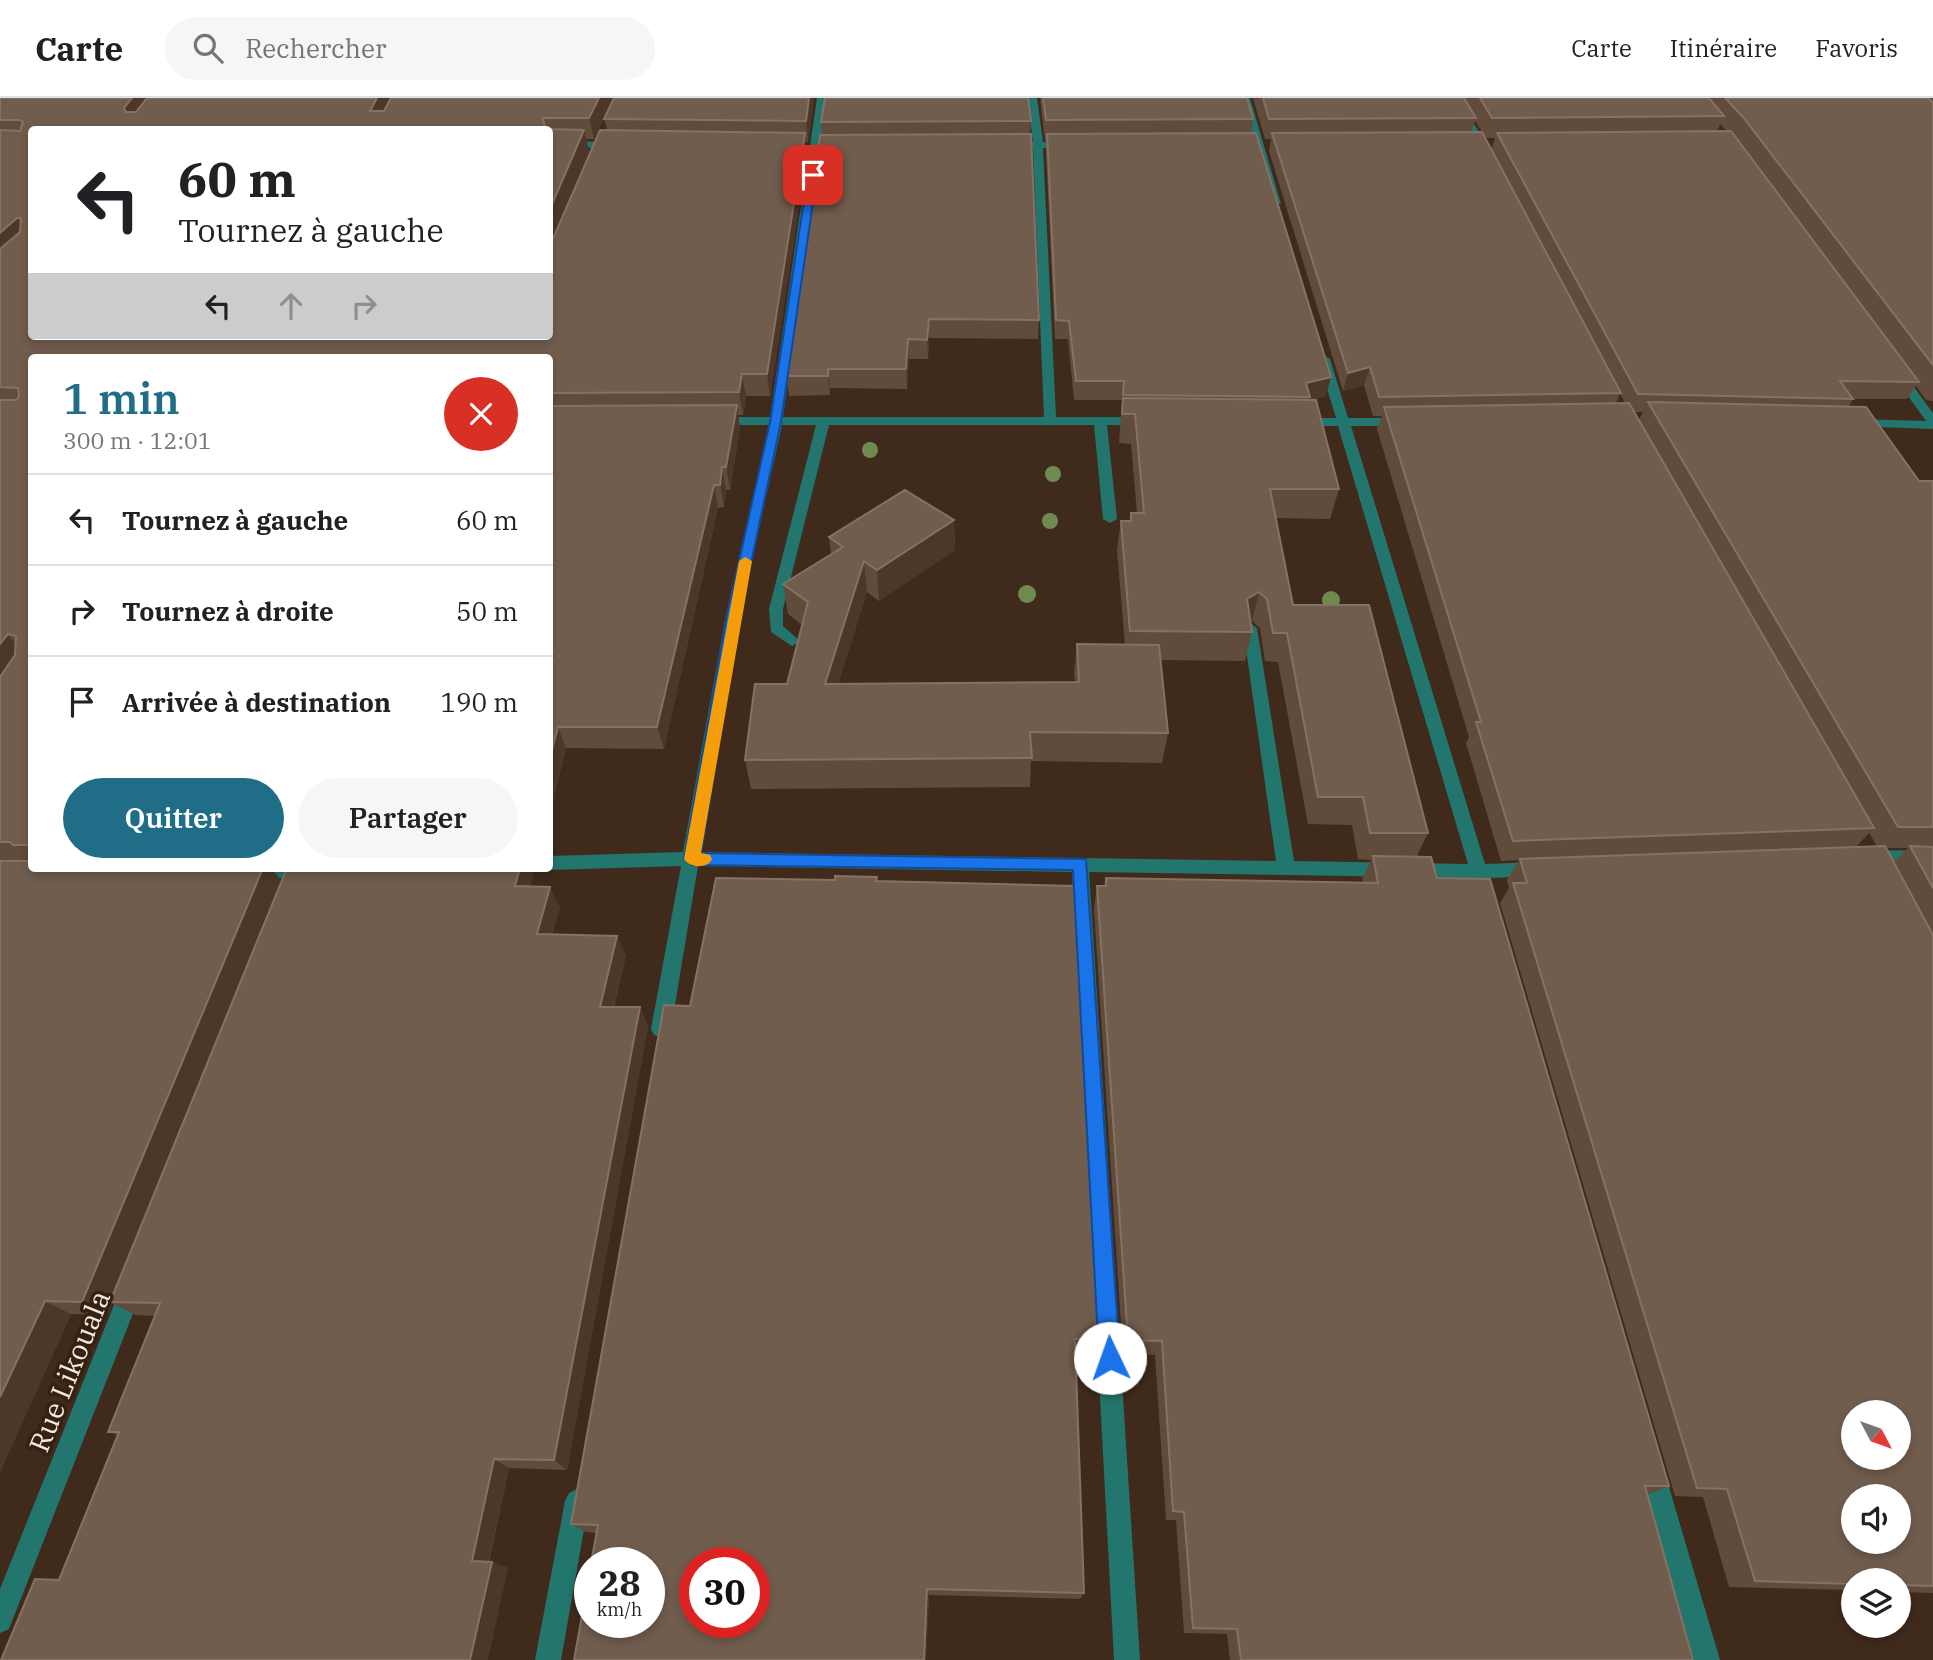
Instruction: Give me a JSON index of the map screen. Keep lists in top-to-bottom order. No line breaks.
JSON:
{"streets":{"street":["Rue Likouala"]},"north":"bottom right","page":{"header":"Carte","search":"Rechercher","nav":["Carte","Itinéraire","Favoris"],"turn":["60 m","Tournez à gauche"],"heading":["1 min","300 m · 12:01"],"list":[{"name":"Tournez à gauche","value":"60 m"},{"name":"Tournez à droite","value":"50 m"},{"name":"Arrivée à destination","value":"190 m"}],"buttons":["Quitter","Partager"],"speed":"28 km/h","limit":"30"}}
